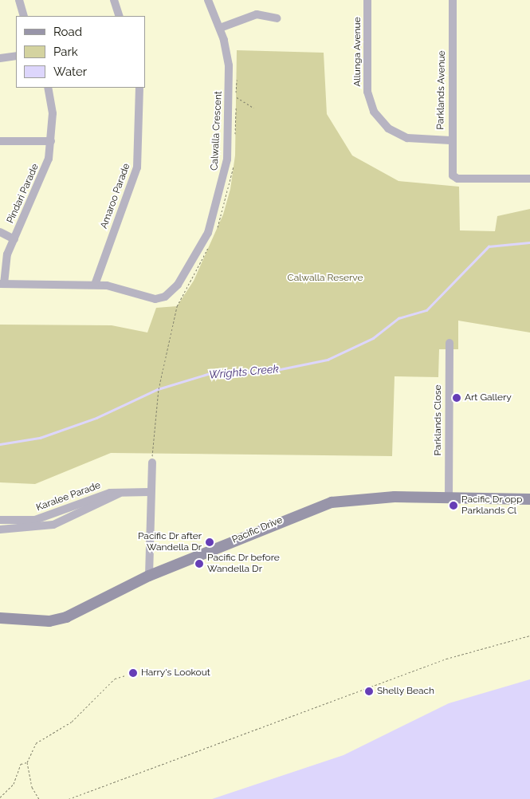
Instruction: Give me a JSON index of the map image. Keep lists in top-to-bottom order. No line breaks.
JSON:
{"streets":{"street":["Allunga Avenue","Parklands Avenue","Calwalla Crescent","Pindari Parade","Amaroo Parade","Parklands Close","Karalee Parade","Pacific Drive"]},"crossings":[["Allunga Avenue","Parklands Avenue"],["Calwalla Crescent","Pindari Parade"],["Calwalla Crescent","Amaroo Parade"],["Parklands Close","Pacific Drive"]],"water":["Wrights Creek"],"parks":["Calwalla Reserve"],"places":["Art Gallery","Pacific Dr opp Parklands Cl","Pacific Dr after Wandella Dr","Pacific Dr before Wandella Dr","Harry's Lookout","Shelly Beach"],"legend":["Road","Park","Water"]}
